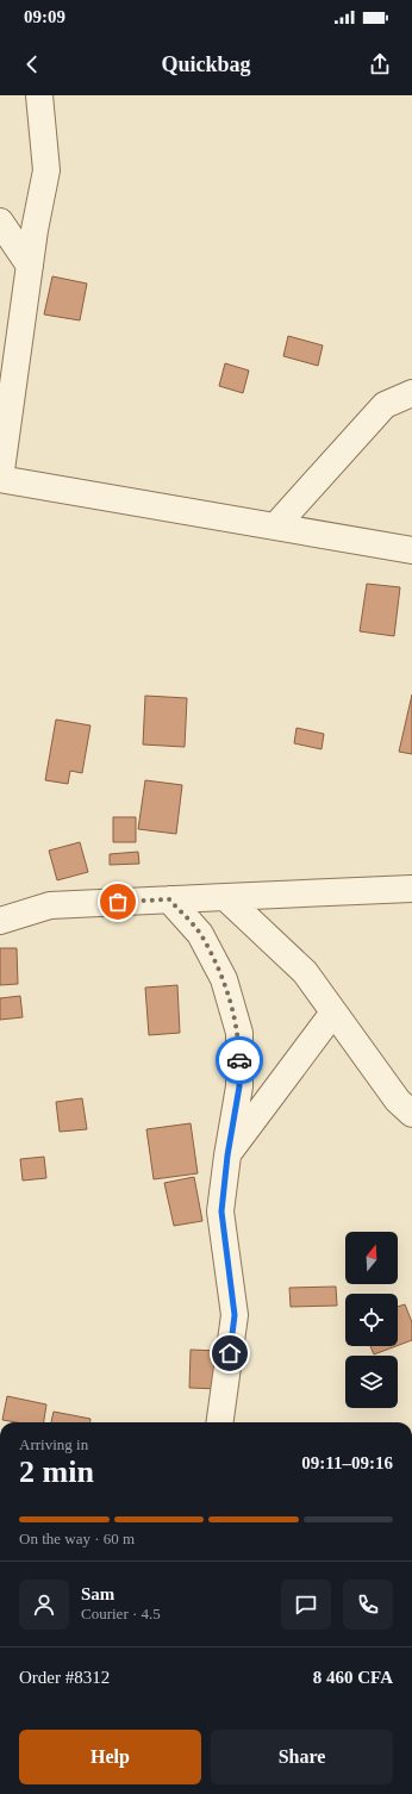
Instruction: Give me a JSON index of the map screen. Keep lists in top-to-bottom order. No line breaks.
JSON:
{"north":"top","page":{"status":"09:09","header":"Quickbag","heading":["2 min","Arriving in","09:11–09:16"],"panel":["Sam","Courier · 4.5","Order #8312","8 460 CFA"],"bar":"On the way · 60 m","buttons":["Help","Share"]}}
